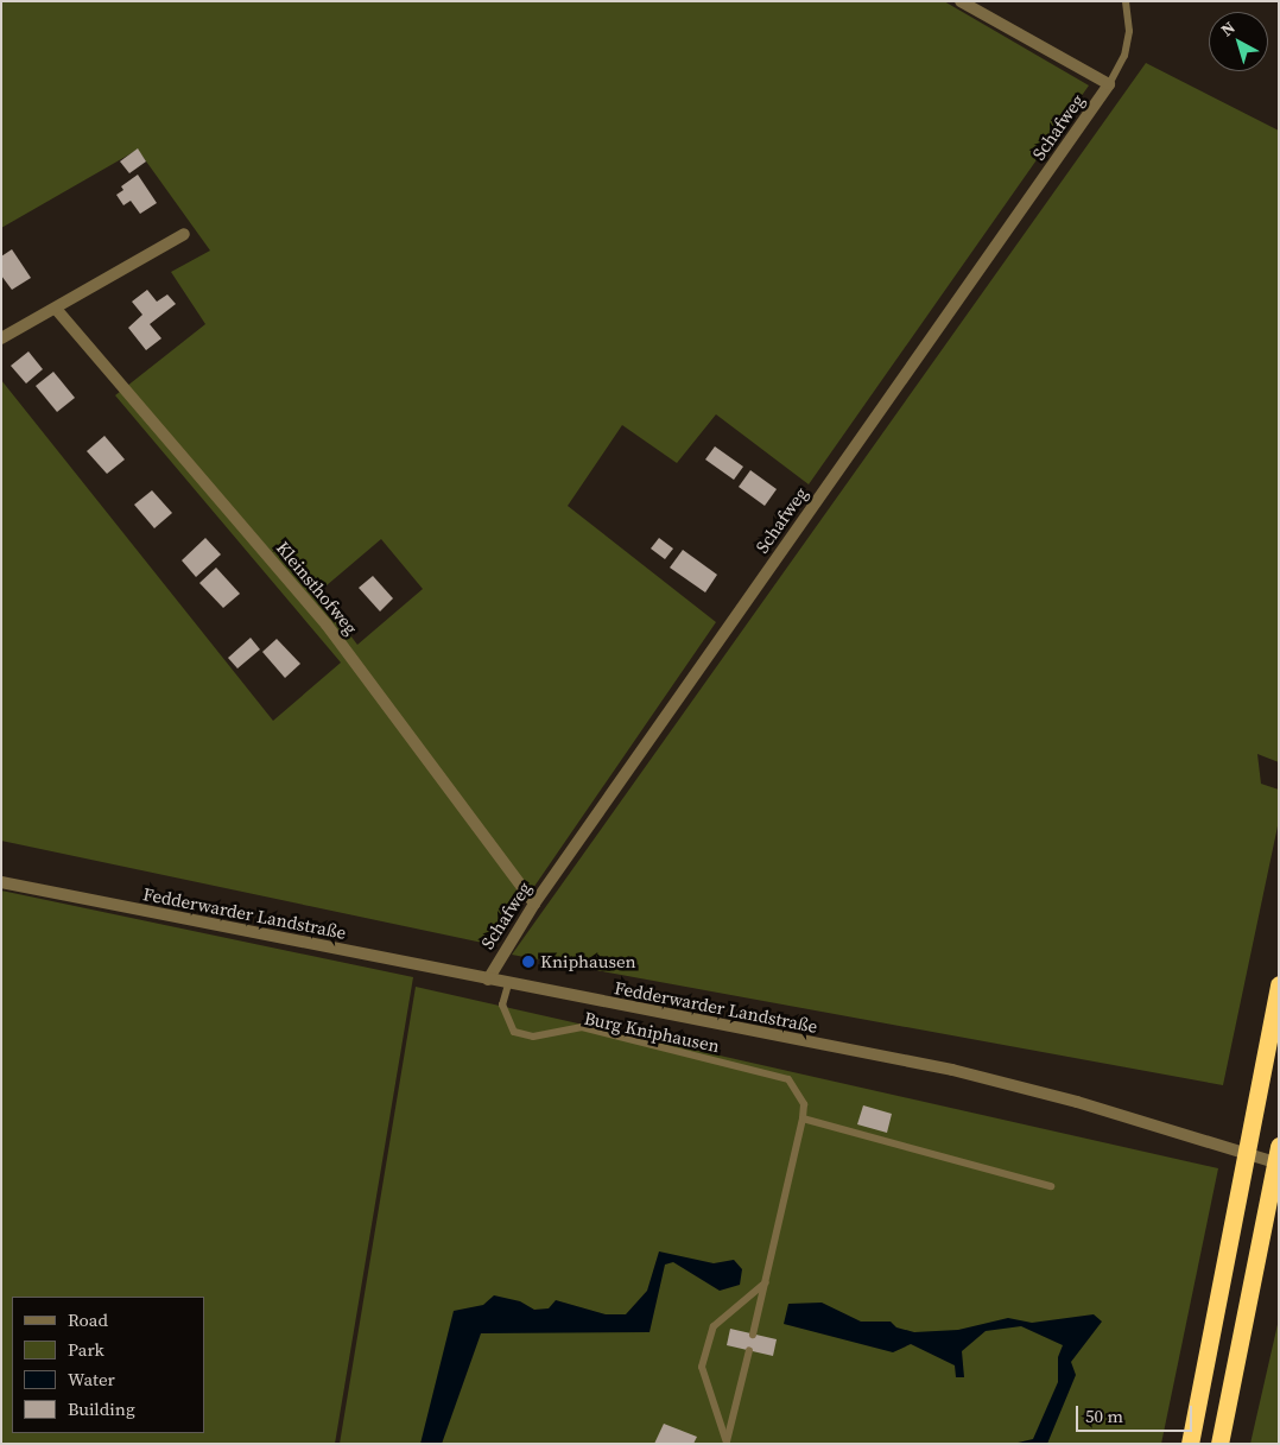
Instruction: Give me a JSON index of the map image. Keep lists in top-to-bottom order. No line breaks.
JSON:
{"streets":{"street":["Schafweg","Kleinsthofweg","Fedderwarder Landstraße"],"lane":["Burg Kniphausen"]},"crossings":[["Schafweg","Kleinsthofweg"],["Schafweg","Fedderwarder Landstraße"],["Fedderwarder Landstraße","Burg Kniphausen"]],"places":["Kniphausen"],"legend":["Road","Park","Water","Building"],"scale_bar":"50 m","north":"top left"}
